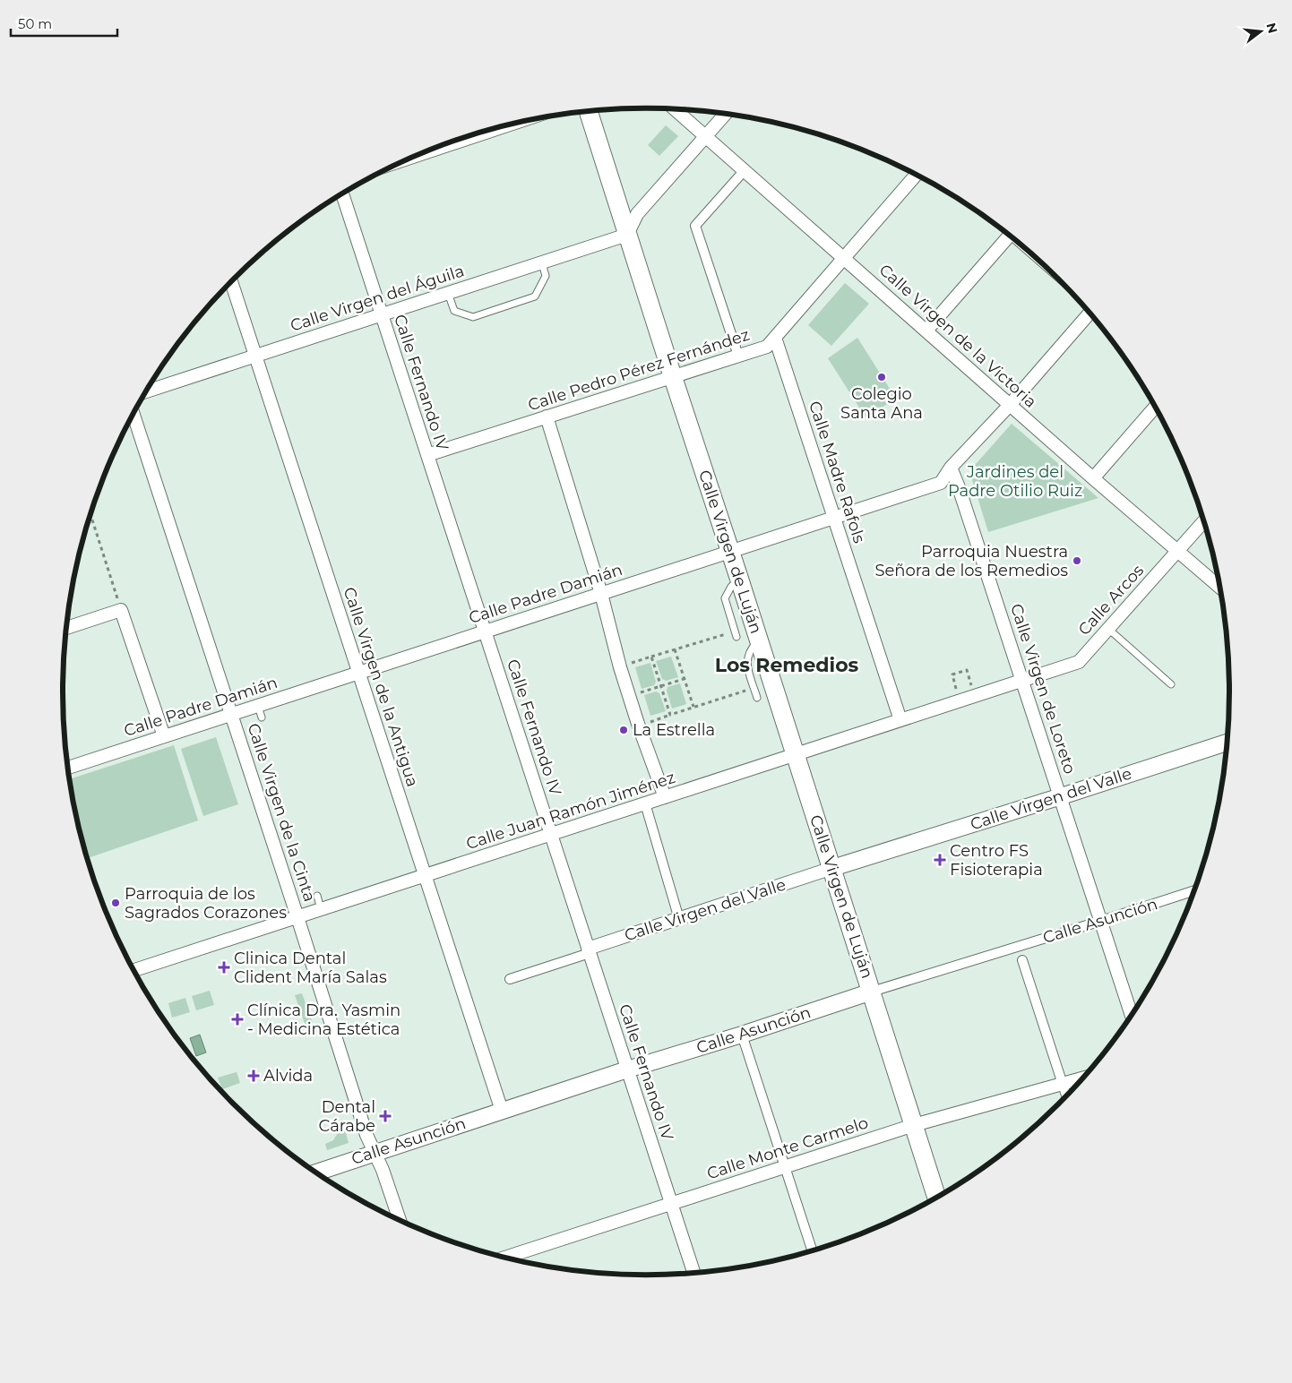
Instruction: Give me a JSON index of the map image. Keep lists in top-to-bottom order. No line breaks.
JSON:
{"streets":{"main road":["Calle Virgen de Luján"],"street":["Calle Virgen del Águila","Calle Virgen de la Victoria","Calle Pedro Pérez Fernández","Calle Fernando IV","Calle Madre Rafols","Calle Padre Damián","Calle Arcos","Calle Virgen de la Antigua","Calle Virgen de Loreto","Calle Virgen del Valle","Calle Juan Ramón Jiménez","Calle Virgen de la Cinta","Calle Asunción","Calle Monte Carmelo"]},"crossings":[["Calle Virgen del Águila","Calle Fernando IV"],["Calle Virgen del Águila","Calle Virgen de Luján"],["Calle Virgen del Águila","Calle Virgen de la Antigua"],["Calle Virgen de la Victoria","Calle Pedro Pérez Fernández"],["Calle Virgen de la Victoria","Calle Padre Damián"],["Calle Virgen de la Victoria","Calle Arcos"],["Calle Pedro Pérez Fernández","Calle Fernando IV"],["Calle Pedro Pérez Fernández","Calle Madre Rafols"],["Calle Pedro Pérez Fernández","Calle Virgen de Luján"],["Calle Fernando IV","Calle Padre Damián"],["Calle Fernando IV","Calle Virgen del Valle"],["Calle Fernando IV","Calle Juan Ramón Jiménez"],["Calle Fernando IV","Calle Asunción"],["Calle Fernando IV","Calle Monte Carmelo"],["Calle Madre Rafols","Calle Padre Damián"],["Calle Madre Rafols","Calle Juan Ramón Jiménez"],["Calle Virgen de Luján","Calle Padre Damián"],["Calle Virgen de Luján","Calle Virgen del Valle"],["Calle Virgen de Luján","Calle Juan Ramón Jiménez"],["Calle Virgen de Luján","Calle Asunción"],["Calle Virgen de Luján","Calle Monte Carmelo"],["Calle Padre Damián","Calle Virgen de la Antigua"],["Calle Padre Damián","Calle Virgen de Loreto"],["Calle Padre Damián","Calle Virgen de la Cinta"],["Calle Arcos","Calle Virgen de Loreto"],["Calle Arcos","Calle Juan Ramón Jiménez"],["Calle Virgen de la Antigua","Calle Juan Ramón Jiménez"],["Calle Virgen de la Antigua","Calle Asunción"],["Calle Virgen de Loreto","Calle Virgen del Valle"],["Calle Virgen de Loreto","Calle Juan Ramón Jiménez"],["Calle Virgen de Loreto","Calle Asunción"],["Calle Juan Ramón Jiménez","Calle Virgen de la Cinta"],["Calle Virgen de la Cinta","Calle Asunción"]],"districts":["Los Remedios"],"parks":["Jardines del Padre Otilio Ruiz"],"places":{"other":["Colegio Santa Ana","Parroquia Nuestra Señora de los Remedios","La Estrella","Parroquia de los Sagrados Corazones"],"health":["Centro FS Fisioterapia","Clinica Dental Clident María Salas","Clínica Dra. Yasmin - Medicina Estética","Alvida","Dental Cárabe"]},"scale_bar":"50 m","north":"right"}
